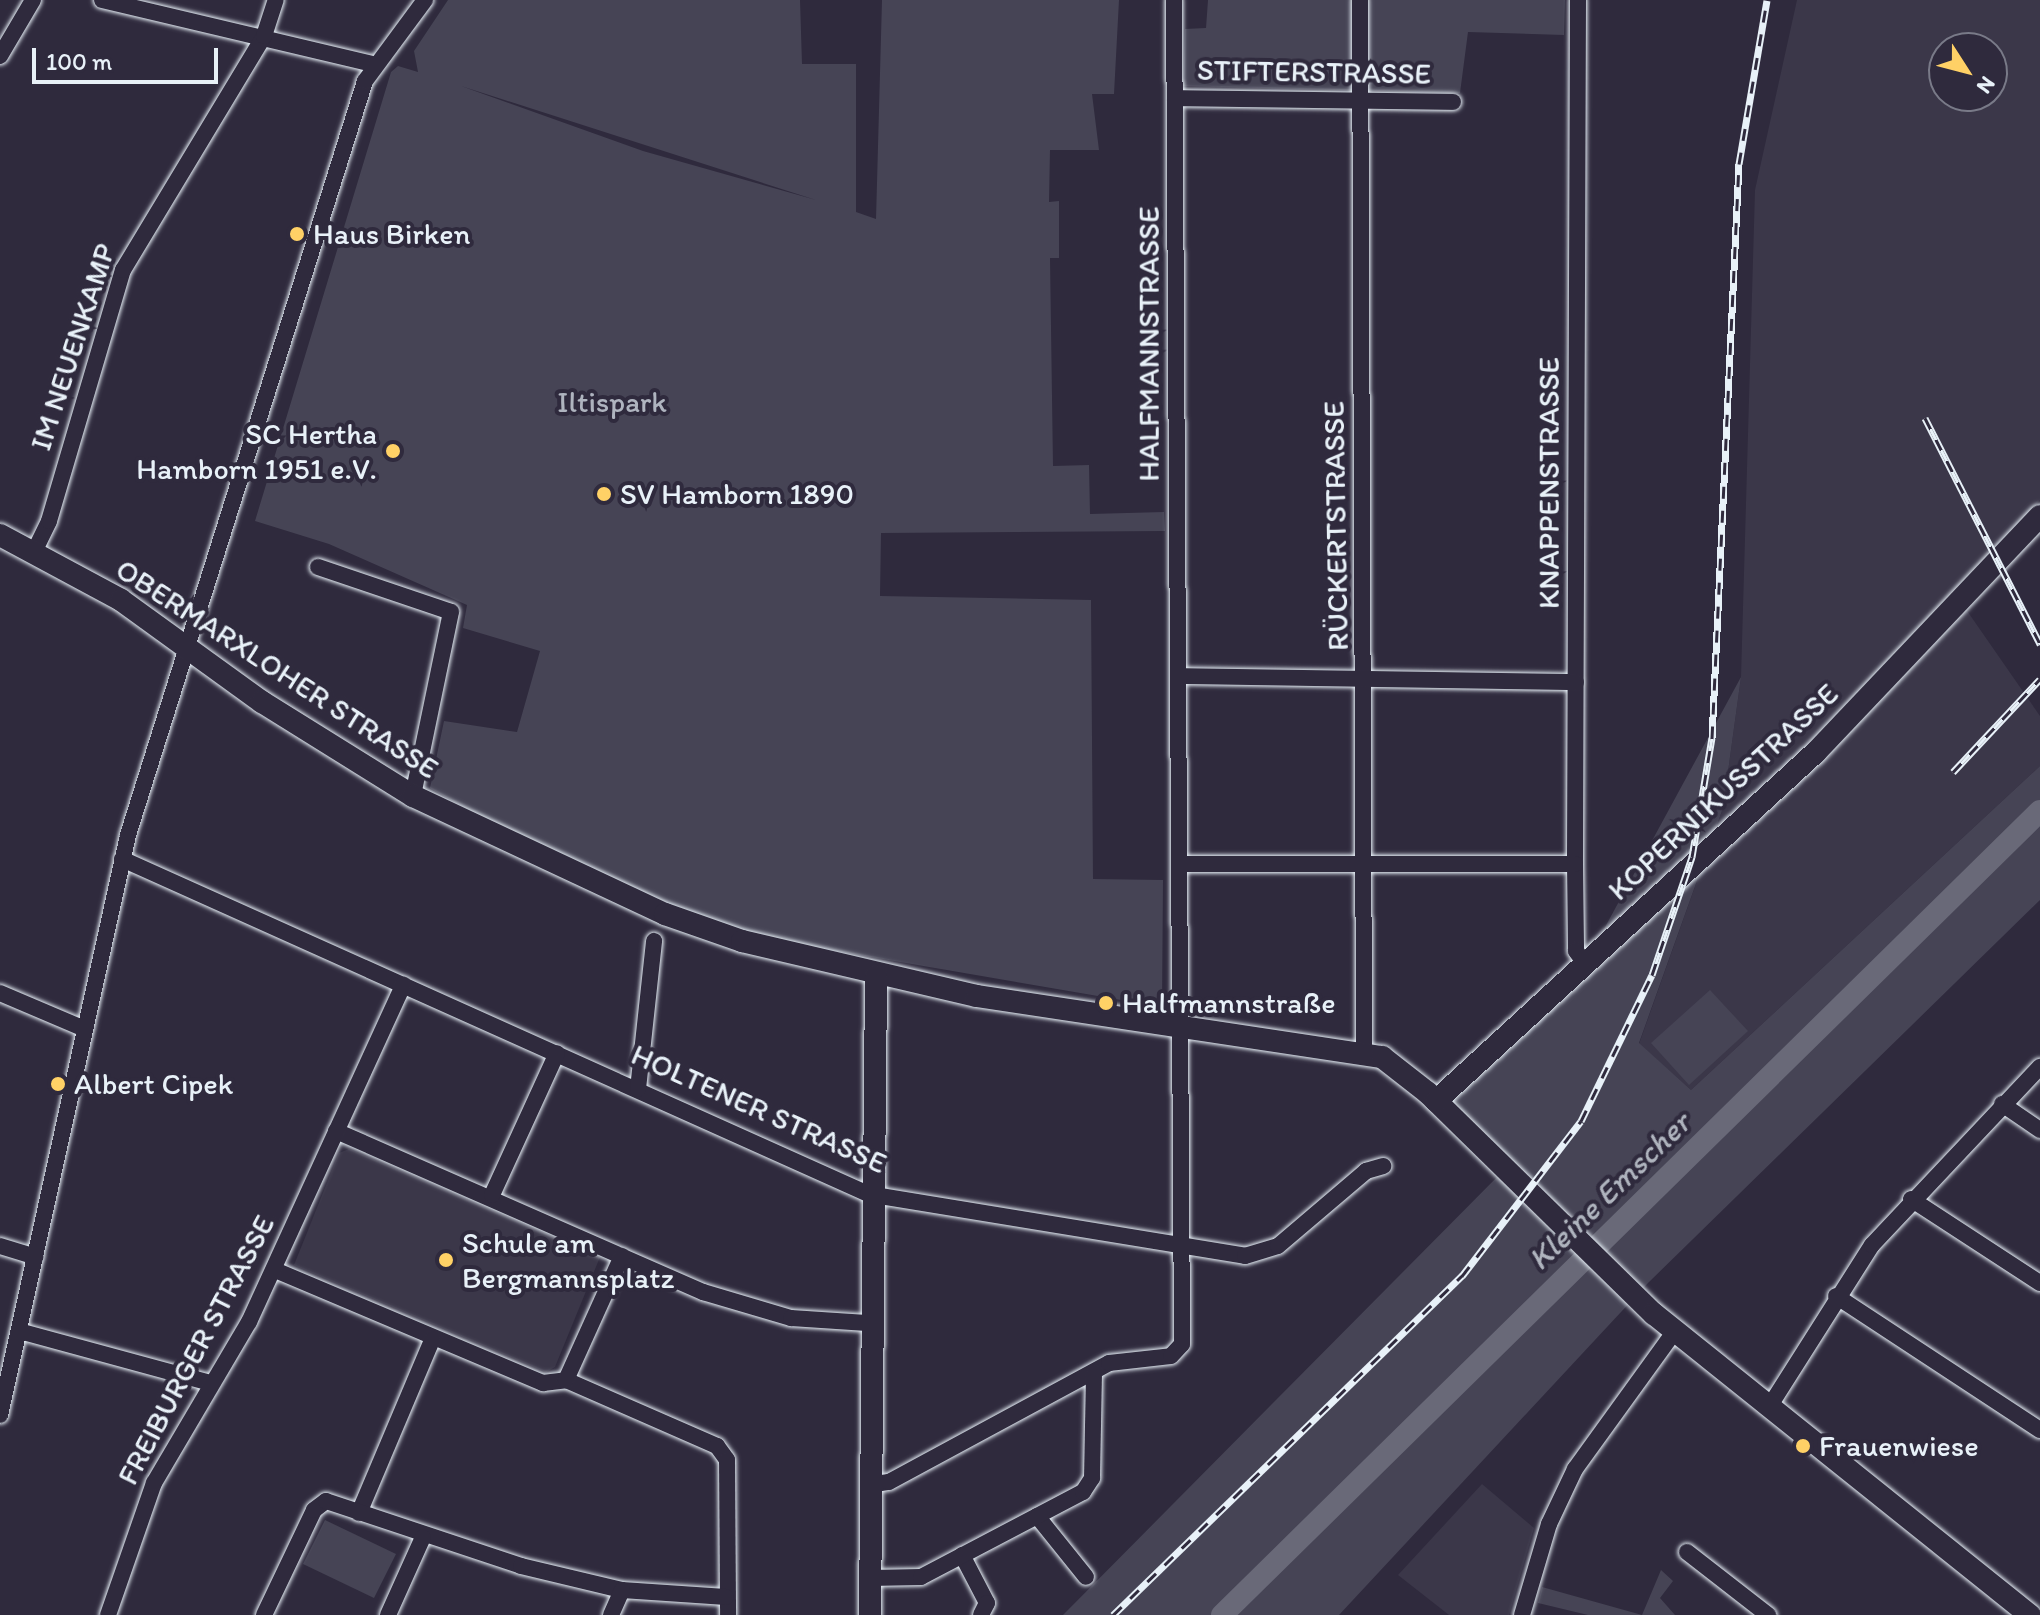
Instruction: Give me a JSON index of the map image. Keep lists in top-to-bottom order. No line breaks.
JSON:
{"streets":{"street":["STIFTERSTRASSE","HALFMANNSTRASSE","IM NEUENKAMP","KNAPPENSTRASSE","RÜCKERTSTRASSE","OBERMARXLOHER STRASSE","KOPERNIKUSSTRASSE","HOLTENER STRASSE","FREIBURGER STRASSE"]},"crossings":[["STIFTERSTRASSE","HALFMANNSTRASSE"],["STIFTERSTRASSE","RÜCKERTSTRASSE"],["HALFMANNSTRASSE","OBERMARXLOHER STRASSE"],["HALFMANNSTRASSE","HOLTENER STRASSE"],["IM NEUENKAMP","OBERMARXLOHER STRASSE"],["KNAPPENSTRASSE","KOPERNIKUSSTRASSE"],["RÜCKERTSTRASSE","OBERMARXLOHER STRASSE"],["OBERMARXLOHER STRASSE","KOPERNIKUSSTRASSE"],["HOLTENER STRASSE","FREIBURGER STRASSE"]],"water":["Kleine Emscher"],"parks":["Iltispark"],"places":["Haus Birken","SC Hertha Hamborn 1951 e.V.","SV Hamborn 1890","Halfmannstraße","Albert Cipek","Schule am Bergmannsplatz","Frauenwiese"],"scale_bar":"100 m","north":"bottom right"}
